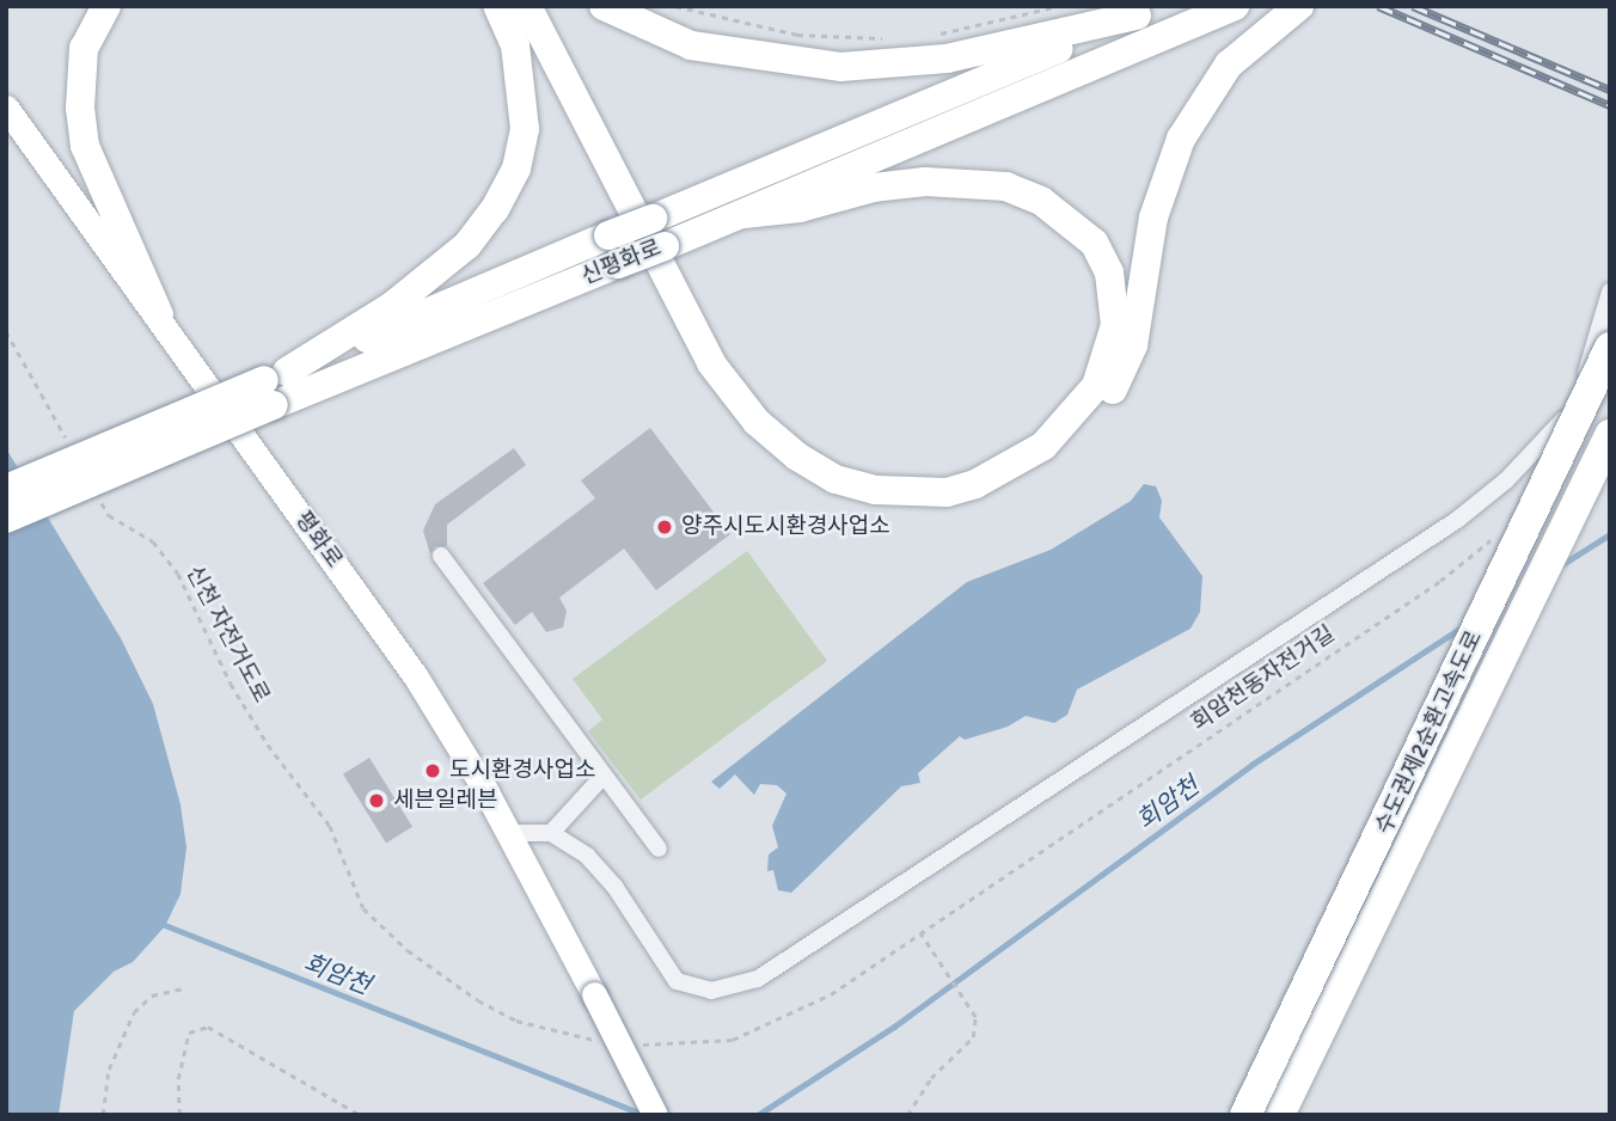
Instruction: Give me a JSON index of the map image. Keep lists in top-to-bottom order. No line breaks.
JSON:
{"streets":{"highway":["신평화로","수도권제2순환고속도로"],"main road":["평화로"],"path":["신천 자전거도로","회암천동자전거길"]},"water":["회암천"],"places":["양주시도시환경사업소","도시환경사업소","세븐일레븐"]}
